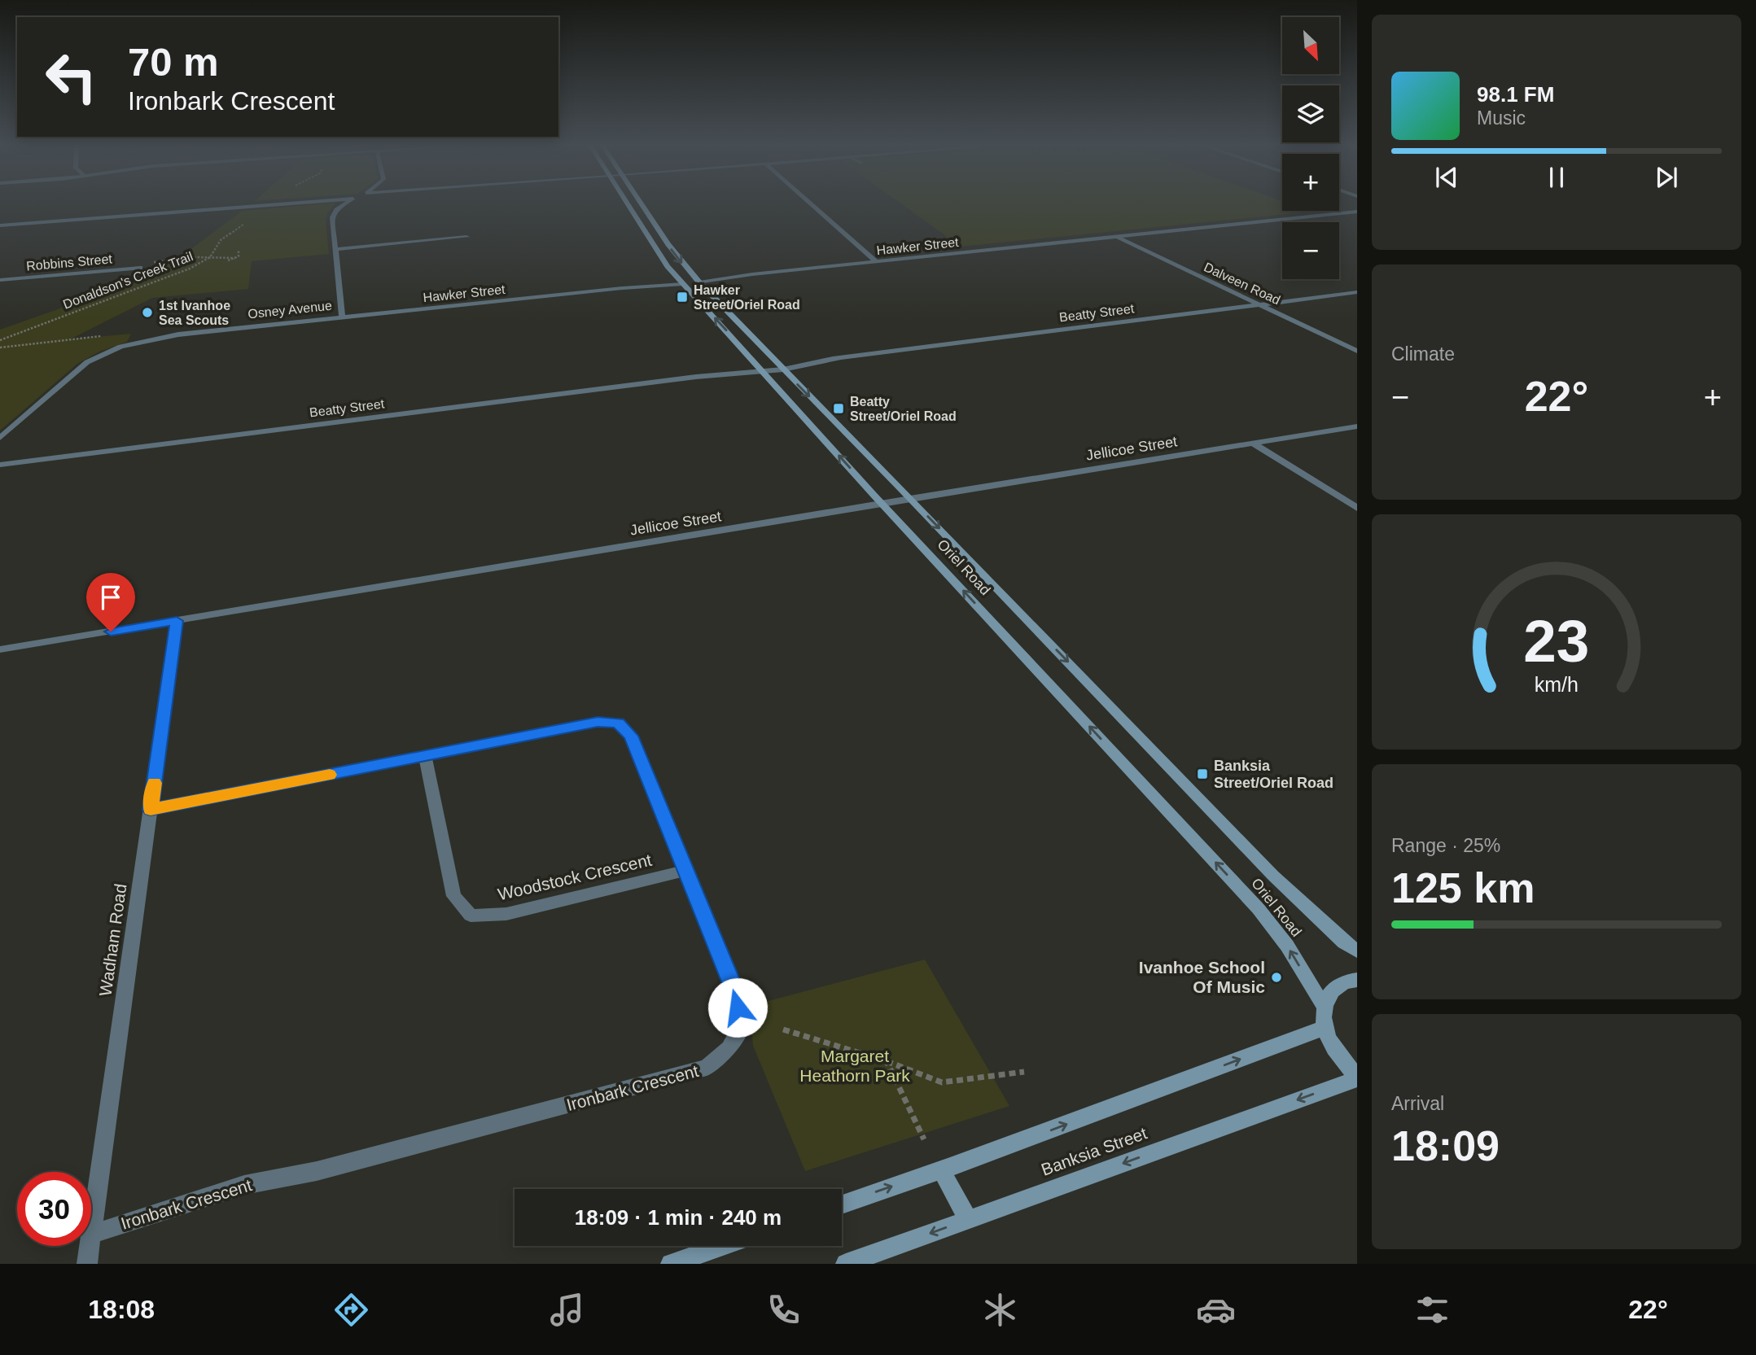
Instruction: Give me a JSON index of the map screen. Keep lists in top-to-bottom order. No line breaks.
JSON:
{"streets":{"main road":["Oriel Road","Banksia Street"],"street":["Hawker Street","Robbins Street","Dalveen Road","Osney Avenue","Beatty Street","Jellicoe Street","Woodstock Crescent","Wadham Road","Ironbark Crescent"],"path":["Donaldson's Creek Trail"]},"crossings":[["Hawker Street","Dalveen Road"],["Hawker Street","Osney Avenue"],["Hawker Street","Oriel Road"],["Dalveen Road","Beatty Street"],["Beatty Street","Oriel Road"],["Jellicoe Street","Oriel Road"],["Jellicoe Street","Wadham Road"],["Woodstock Crescent","Ironbark Crescent"],["Wadham Road","Ironbark Crescent"]],"parks":["Margaret Heathorn Park"],"places":{"transit":["Hawker Street/Oriel Road","Beatty Street/Oriel Road","Banksia Street/Oriel Road"],"other":["1st Ivanhoe Sea Scouts","Ivanhoe School Of Music"]},"north":"bottom right","page":{"map_buttons":["+","−"],"turn":["70 m","Ironbark Crescent"],"song":["98.1 FM","Music"],"tile":["Climate",["Range · 25%","125 km"],["Arrival","18:09"]],"heat":["−","22°","+"],"limit":"30","trip":"18:09 · 1 min · 240 m","tabs":["18:08","22°"],"gauge":["23","km/h"]}}
